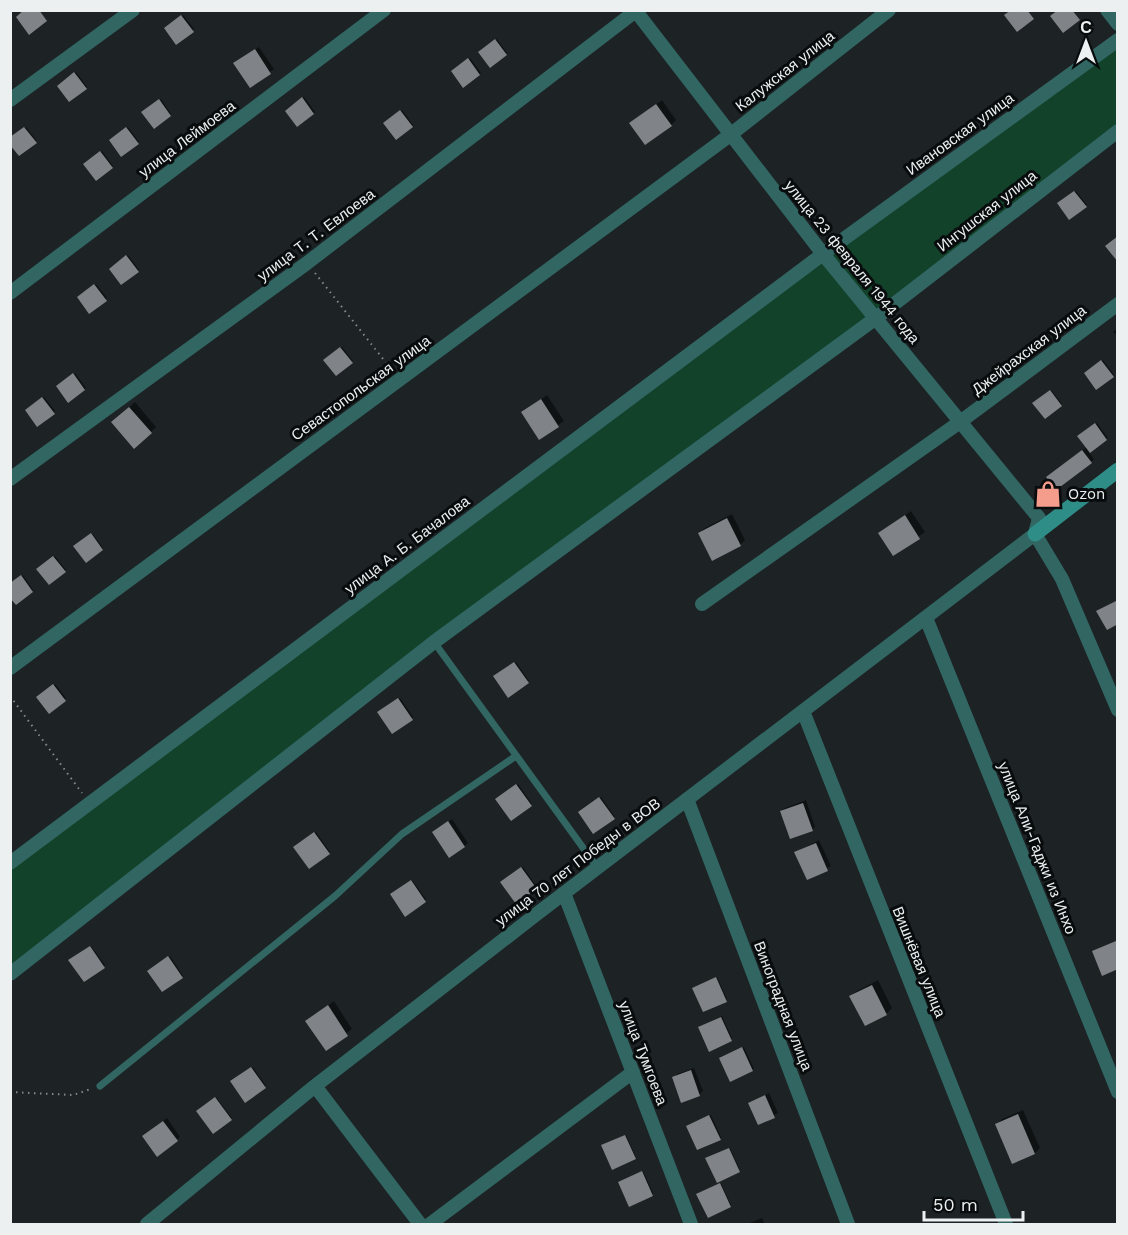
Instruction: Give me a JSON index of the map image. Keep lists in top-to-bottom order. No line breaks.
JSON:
{"streets":{"street":["Калужская улица","Ивановская улица","улица Леймоева","Ингушская улица","улица Т. Т. Евлоева","улица 23 февраля 1944 года","Джейрахская улица","Севастопольская улица","улица А. Б. Бачалова","улица Али-Гаджи из Инхо","улица 70 лет Победы в ВОВ","Вишнёвая улица","Виноградная улица","улица Тумгоева"]},"crossings":[["Калужская улица","улица 23 февраля 1944 года"],["Калужская улица","Севастопольская улица"],["Ивановская улица","улица 23 февраля 1944 года"],["Ивановская улица","улица А. Б. Бачалова"],["Ингушская улица","улица 23 февраля 1944 года"],["улица Т. Т. Евлоева","улица 23 февраля 1944 года"],["улица 23 февраля 1944 года","Джейрахская улица"],["улица 23 февраля 1944 года","Севастопольская улица"],["улица 23 февраля 1944 года","улица А. Б. Бачалова"],["улица 23 февраля 1944 года","улица 70 лет Победы в ВОВ"],["улица Али-Гаджи из Инхо","улица 70 лет Победы в ВОВ"],["улица 70 лет Победы в ВОВ","Вишнёвая улица"],["улица 70 лет Победы в ВОВ","Виноградная улица"],["улица 70 лет Победы в ВОВ","улица Тумгоева"]],"places":{"shop":["Ozon"]},"scale_bar":"50 m","north":"top"}
